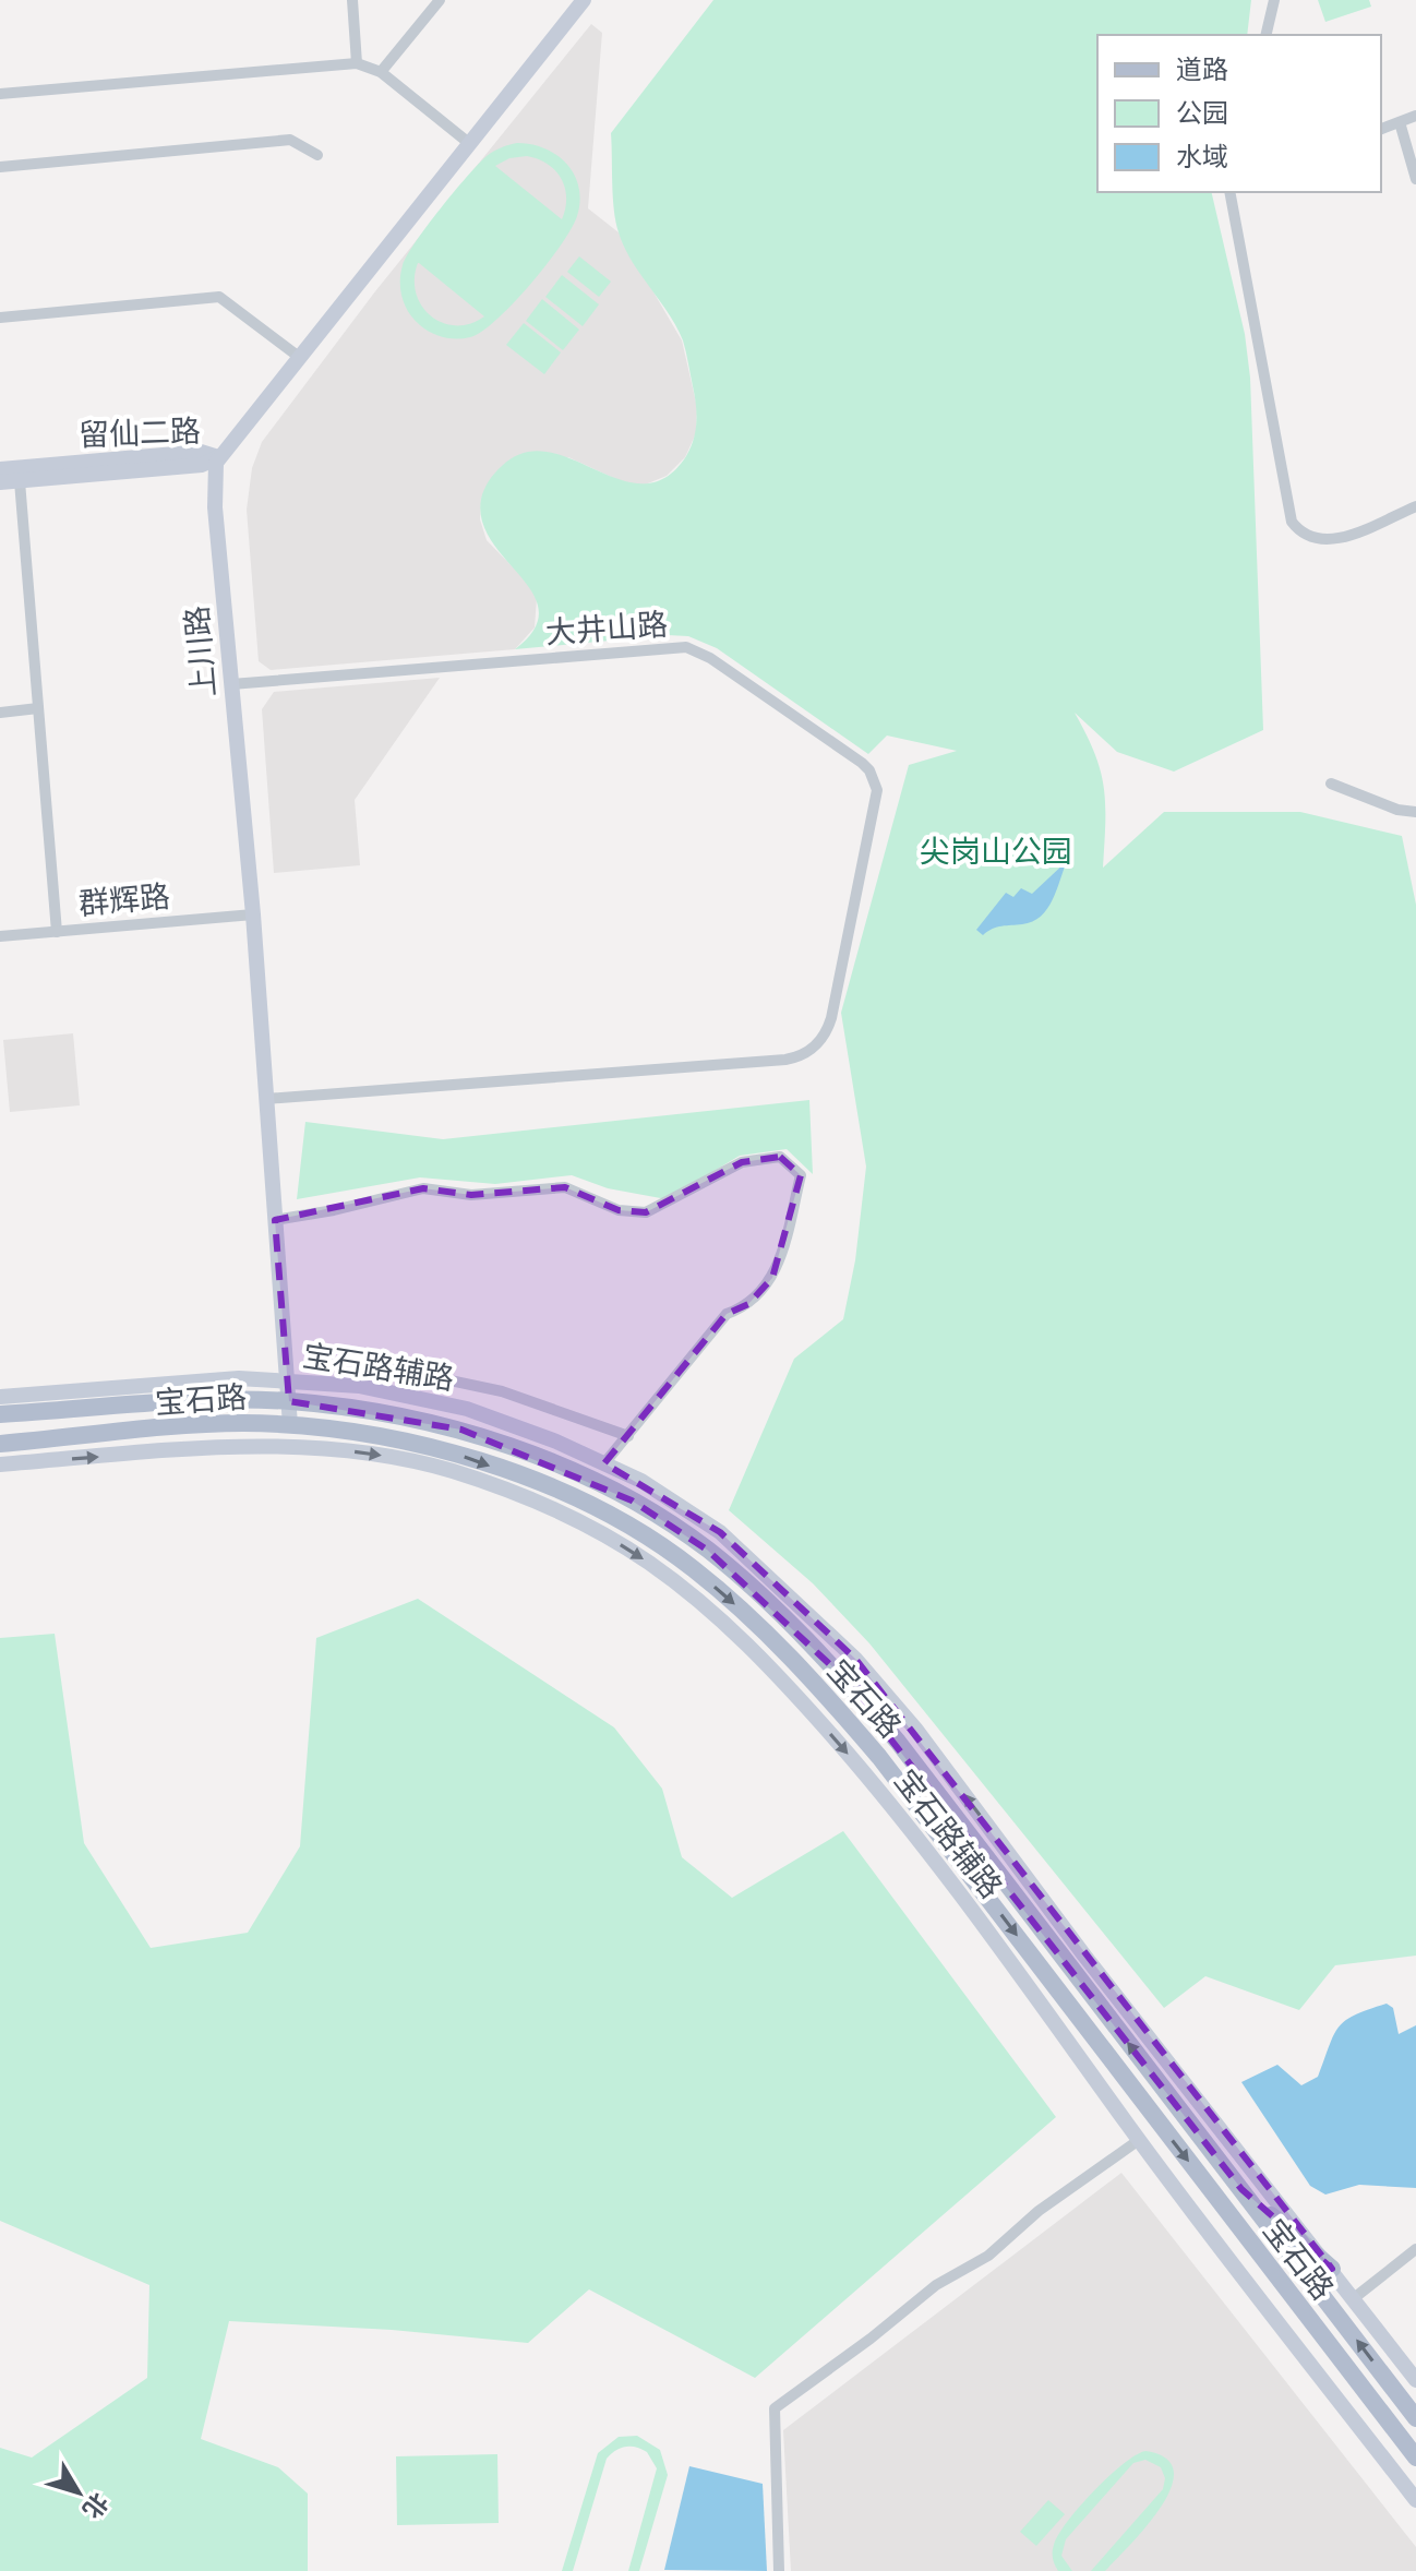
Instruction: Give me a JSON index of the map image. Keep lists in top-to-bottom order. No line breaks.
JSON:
{"streets":{"main road":["留仙二路","上川路","宝石路辅路","宝石路"],"street":["大井山路","群辉路"]},"crossings":[["留仙二路","上川路"],["大井山路","上川路"],["上川路","群辉路"],["上川路","宝石路辅路"],["上川路","宝石路"]],"parks":["尖岗山公园"],"legend":["道路","公园","水域"],"north":"bottom right"}
